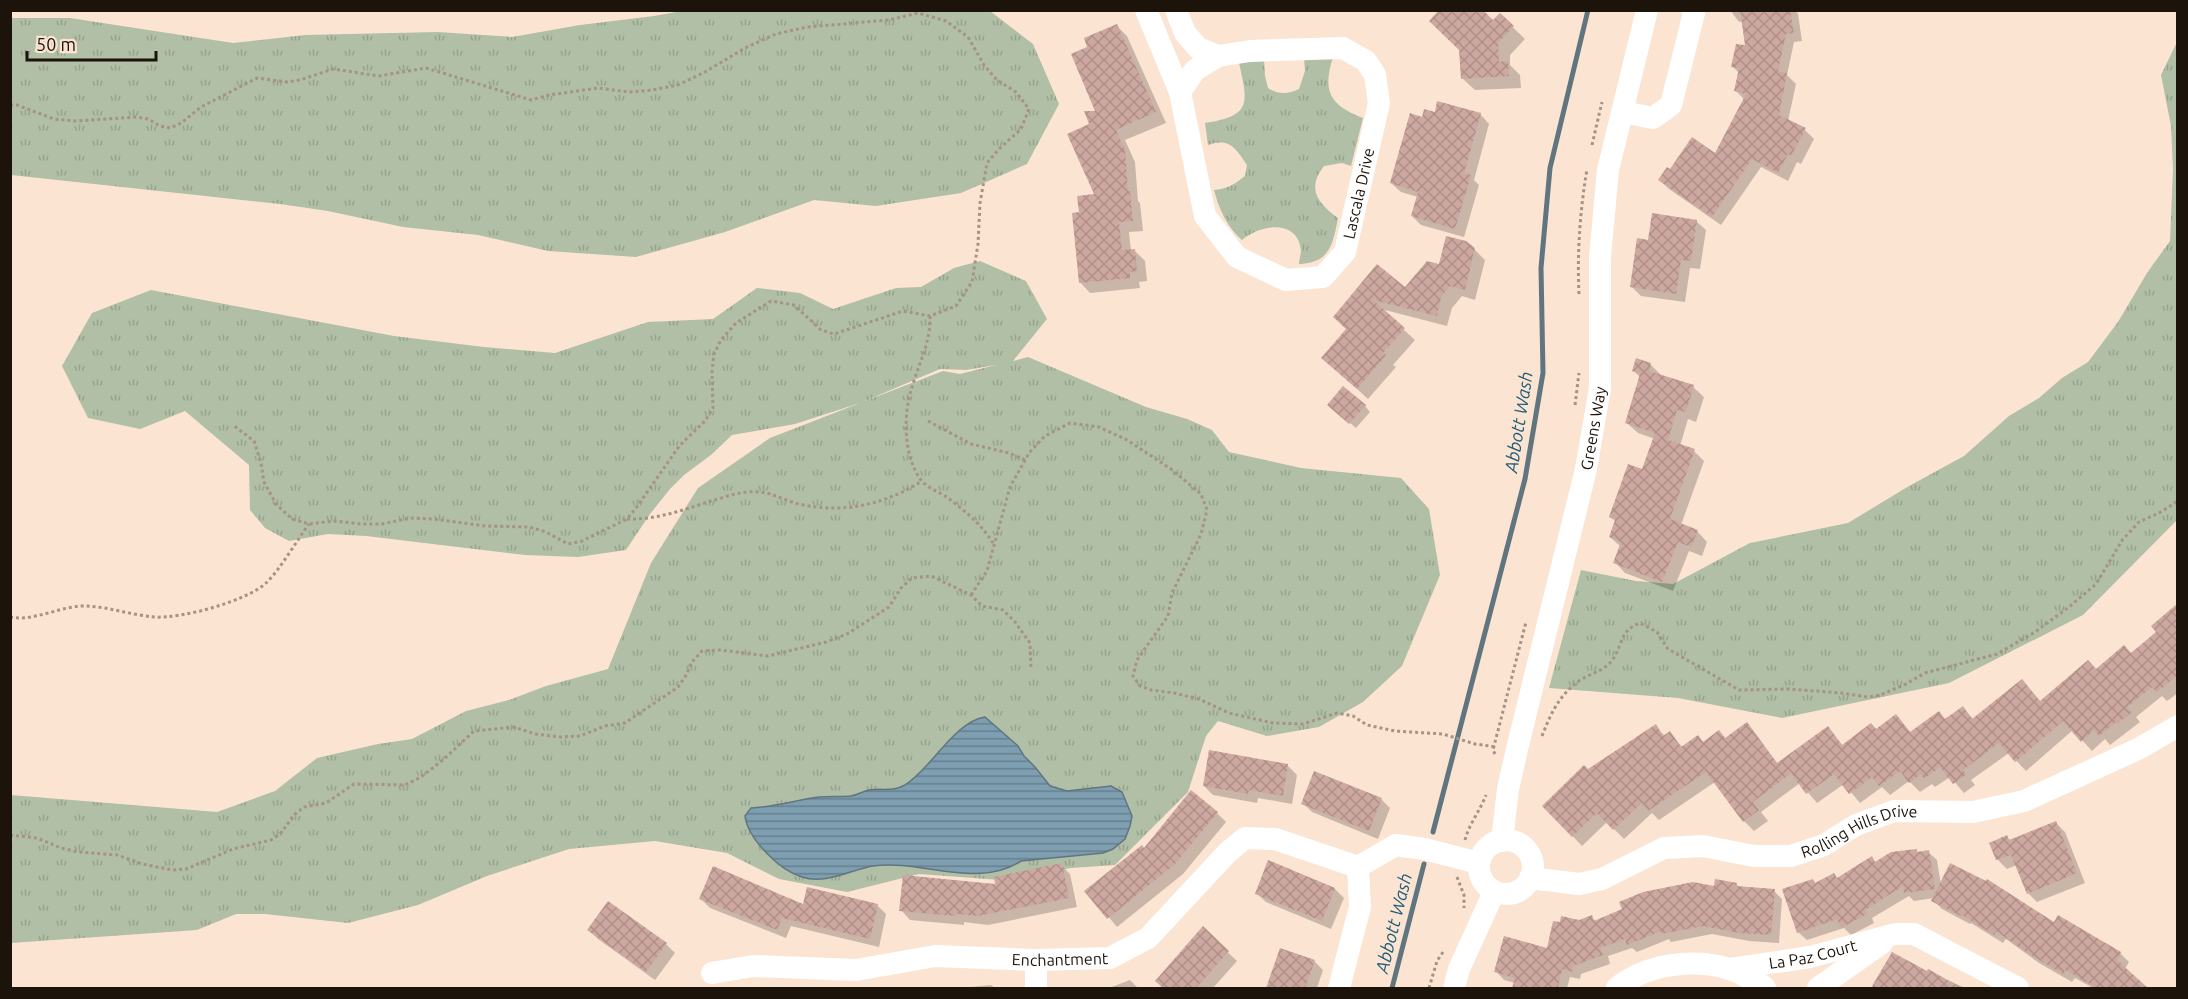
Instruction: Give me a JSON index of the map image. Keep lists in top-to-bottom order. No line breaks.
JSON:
{"streets":{"street":["Lascala Drive","Greens Way","Rolling Hills Drive","La Paz Court","Enchantment"]},"crossings":[["Greens Way","Rolling Hills Drive"]],"water":["Abbott Wash"],"scale_bar":"50 m"}
